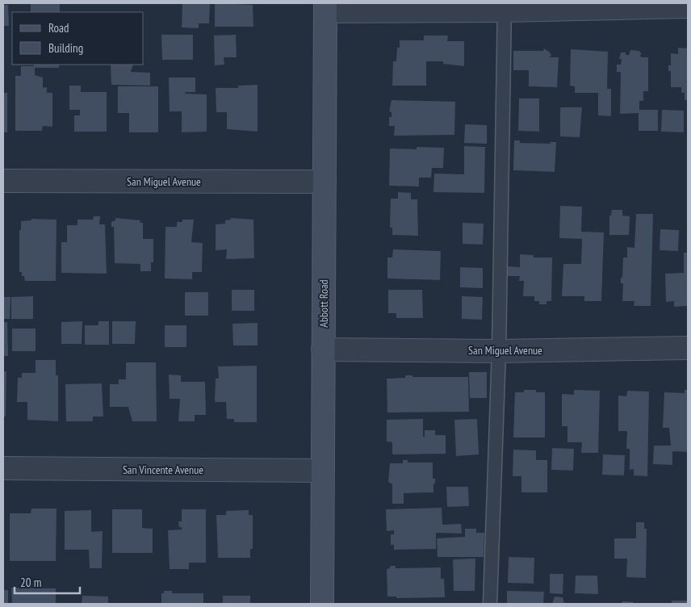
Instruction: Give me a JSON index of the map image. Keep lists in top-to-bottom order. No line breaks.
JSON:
{"streets":{"street":["San Miguel Avenue","Abbott Road","San Vincente Avenue"]},"crossings":[["San Miguel Avenue","Abbott Road"],["Abbott Road","San Vincente Avenue"]],"legend":["Road","Building"],"scale_bar":"20 m"}
